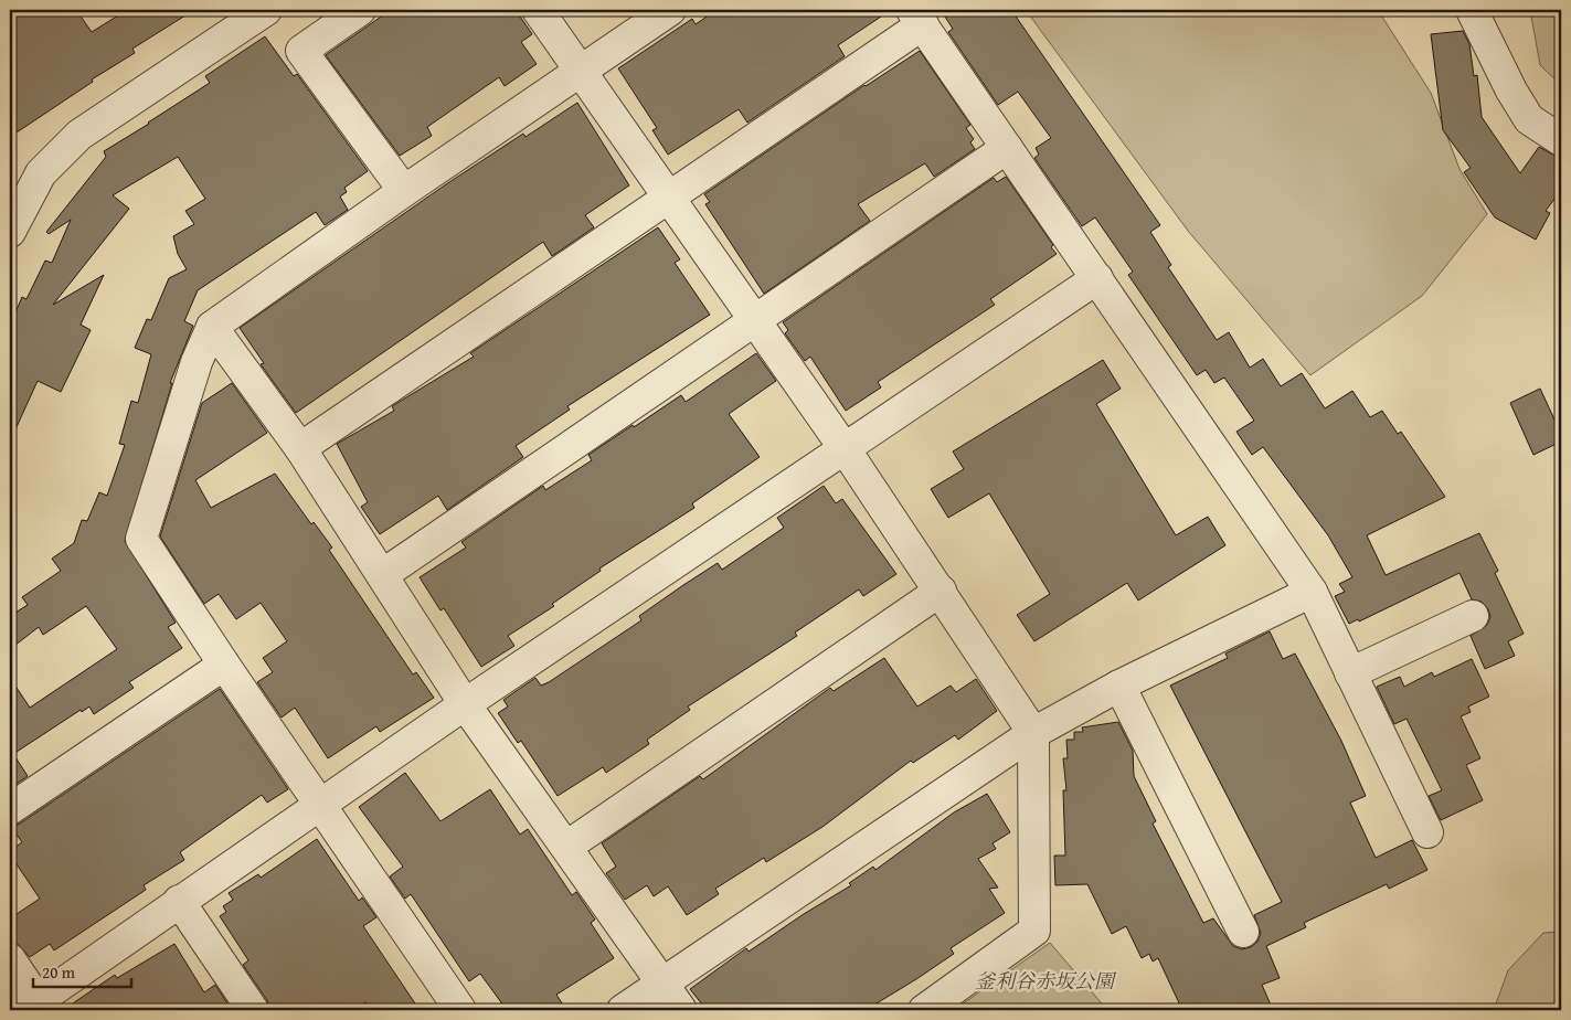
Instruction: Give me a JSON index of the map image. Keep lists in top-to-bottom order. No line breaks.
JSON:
{"parks":["釜利谷赤坂公園"],"scale_bar":"20 m"}
